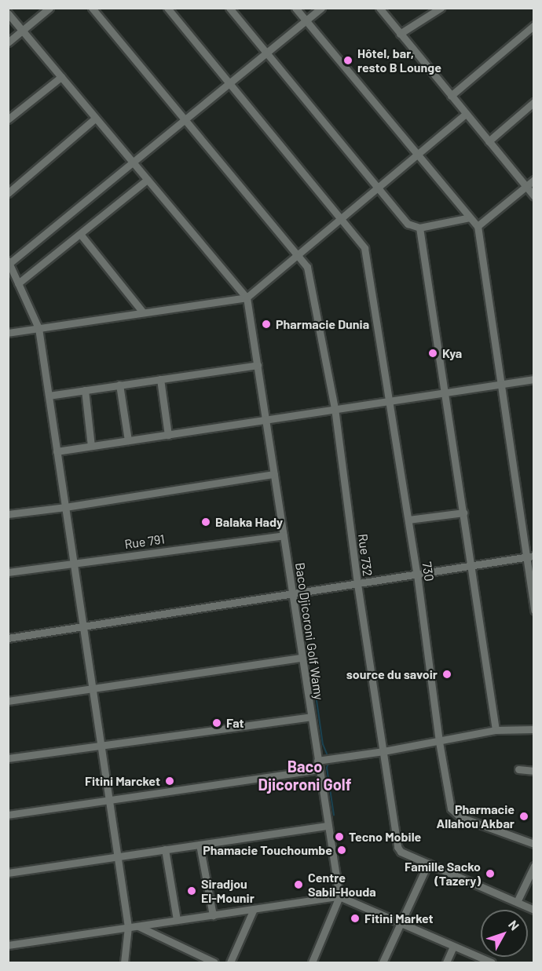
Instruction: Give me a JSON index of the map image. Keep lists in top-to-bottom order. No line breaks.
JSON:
{"streets":{"street":["Rue 791","Rue 732","730","Baco Djicoroni Golf Wamy"]},"crossings":[["Rue 791","Baco Djicoroni Golf Wamy"]],"districts":["Baco Djicoroni Golf"],"places":["Hôtel, bar, resto B Lounge","Pharmacie Dunia","Kya","Balaka Hady","source du savoir","Fat","Fitini Marcket","Pharmacie Allahou Akbar","Tecno Mobile","Phamacie Touchoumbe","Famille Sacko (Tazery)","Centre Sabil-Houda","Siradjou El-Mounir","Fitini Market"],"north":"top right"}
